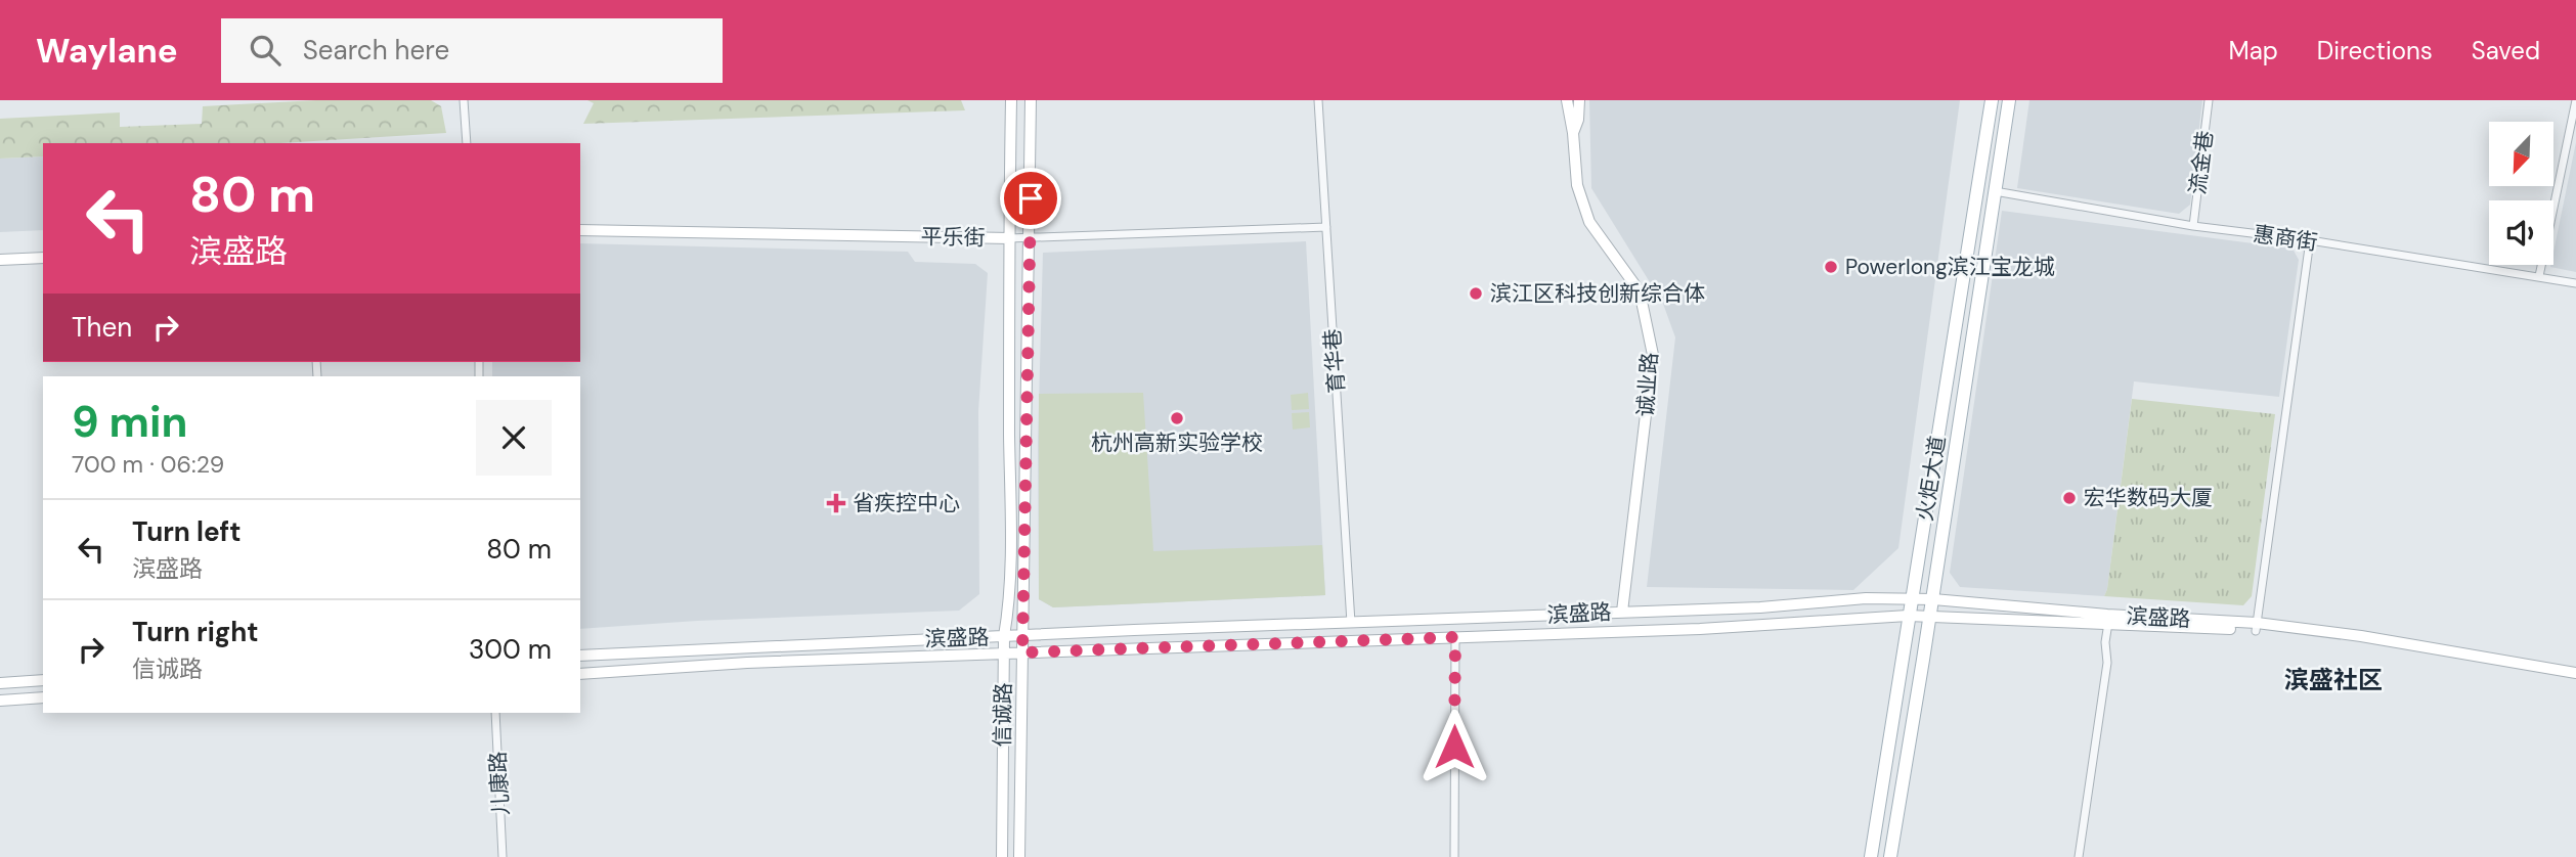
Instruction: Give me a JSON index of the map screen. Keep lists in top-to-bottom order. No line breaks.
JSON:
{"streets":{"main road":["平乐街","诚业路","火炬大道","滨盛路","信诚路"],"street":["流金巷","惠商街","育华巷","儿康路"]},"crossings":[["流金巷","惠商街"],["平乐街","育华巷"],["平乐街","信诚路"],["惠商街","火炬大道"],["育华巷","滨盛路"],["诚业路","滨盛路"],["火炬大道","滨盛路"],["滨盛路","信诚路"]],"districts":["滨盛社区"],"places":{"other":["Powerlong滨江宝龙城","滨江区科技创新综合体","杭州高新实验学校","宏华数码大厦"],"health":["省疾控中心"]},"north":"bottom left","page":{"header":"Waylane","search":"Search here","nav":["Map","Directions","Saved"],"turn":["80 m","滨盛路"],"then":"Then","heading":["9 min","700 m · 06:29"],"list":[{"name":"Turn left","note":"滨盛路","value":"80 m"},{"name":"Turn right","note":"信诚路","value":"300 m"}]}}
